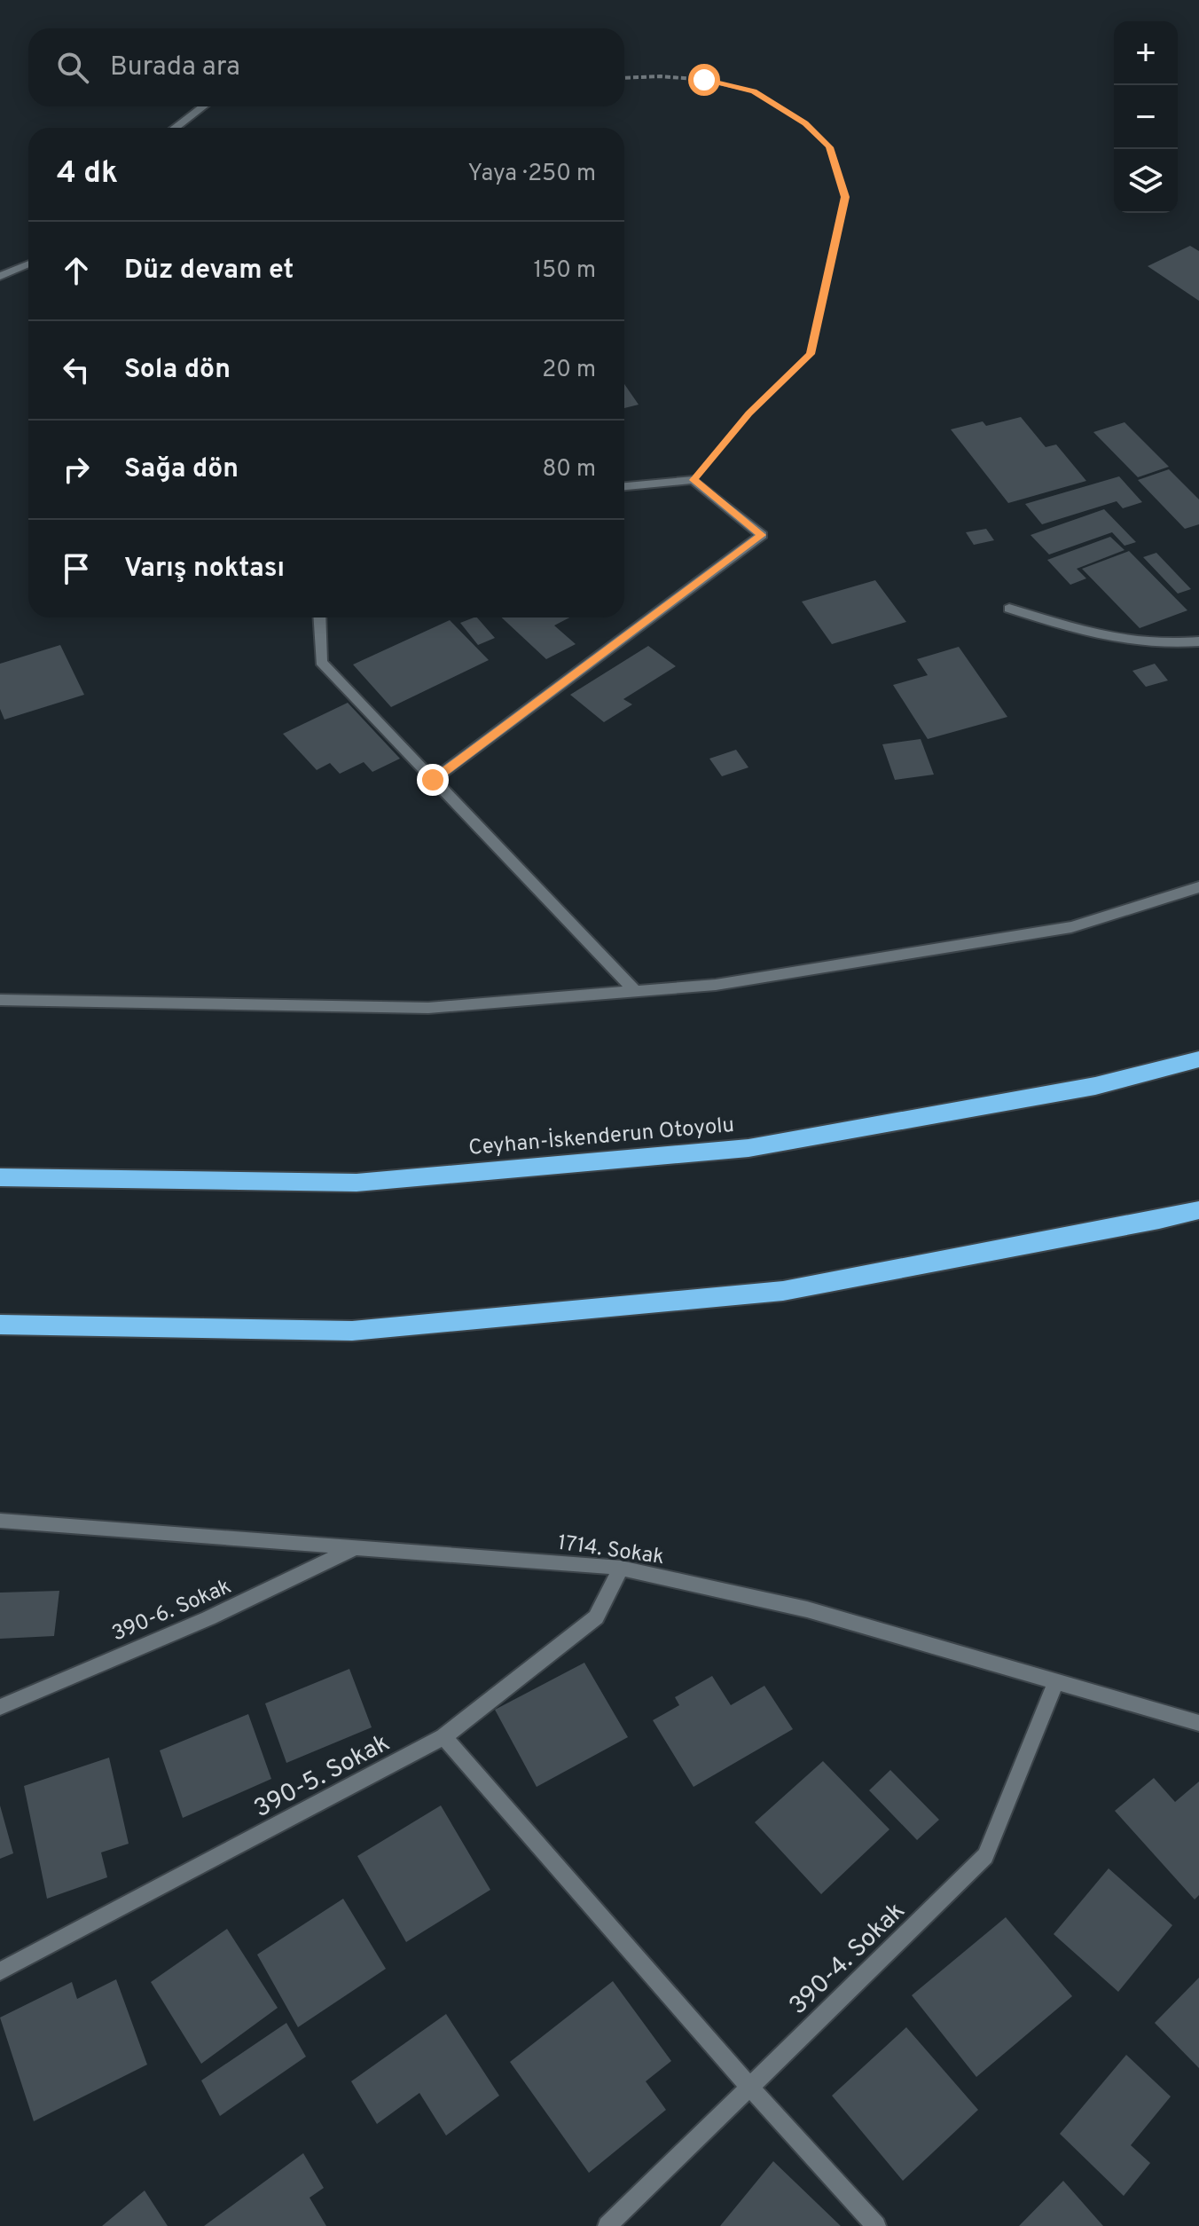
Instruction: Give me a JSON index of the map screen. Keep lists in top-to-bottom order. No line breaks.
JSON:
{"streets":{"highway":["Ceyhan-İskenderun Otoyolu"],"street":["1714. Sokak","390-6. Sokak","390-5. Sokak","390-4. Sokak"]},"crossings":[["1714. Sokak","390-6. Sokak"],["1714. Sokak","390-5. Sokak"],["1714. Sokak","390-4. Sokak"]],"page":{"map_buttons":["+","−"],"search":"Burada ara","heading":["4 dk","Yaya · 250 m"],"list":[["Düz devam et","150 m"],["Sola dön","20 m"],["Sağa dön","80 m"],"Varış noktası"]}}
